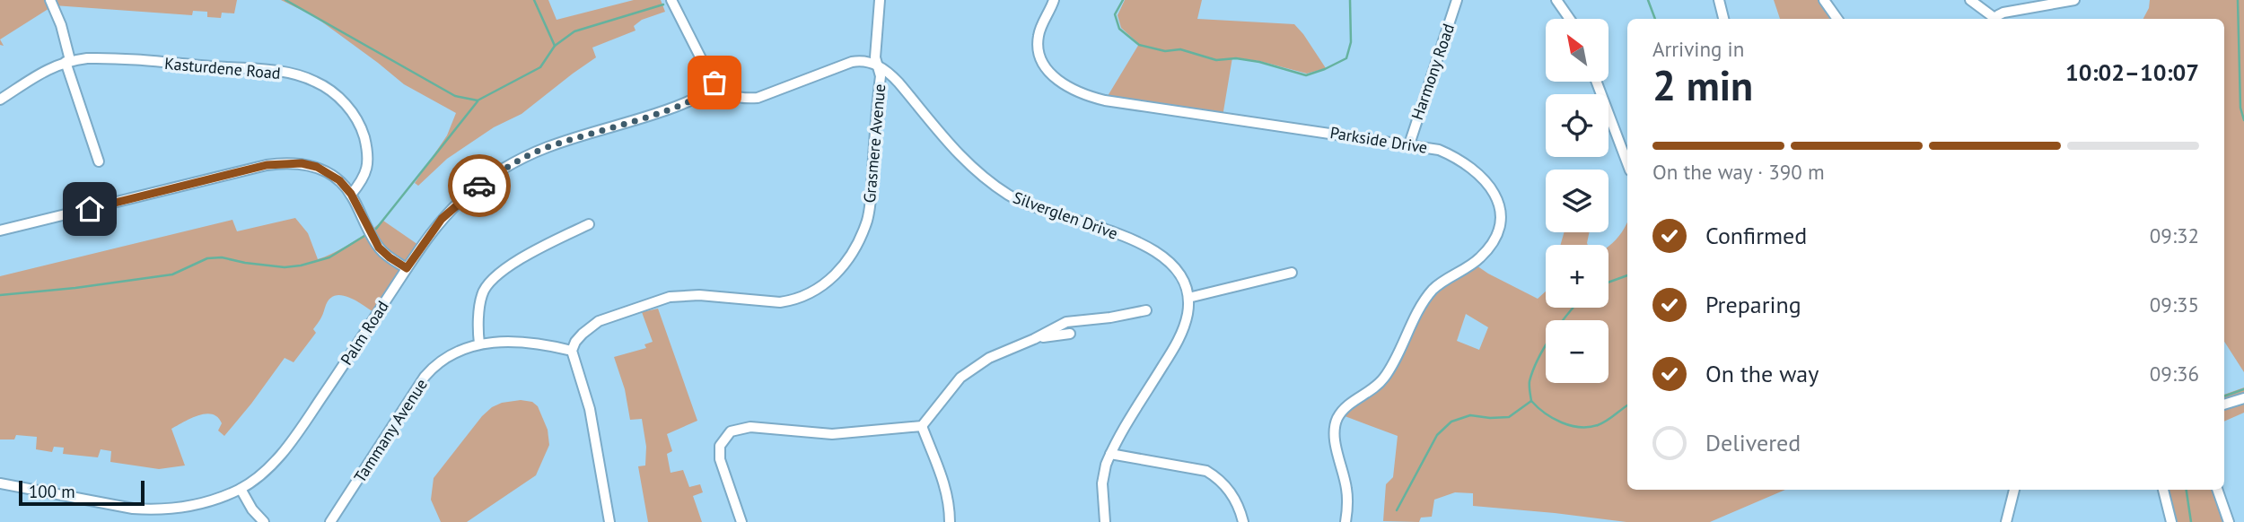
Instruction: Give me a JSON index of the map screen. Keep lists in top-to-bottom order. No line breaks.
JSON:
{"streets":{"street":["Kasturdene Road","Harmony Road","Parkside Drive","Grasmere Avenue","Silverglen Drive","Palm Road","Tammany Avenue"]},"crossings":[["Harmony Road","Parkside Drive"],["Grasmere Avenue","Silverglen Drive"],["Grasmere Avenue","Tammany Avenue"]],"scale_bar":"100 m","north":"top left","page":{"map_buttons":["+","−"],"heading":["2 min","Arriving in","10:02–10:07"],"bar":"On the way · 390 m","list":[["Confirmed","09:32"],["Preparing","09:35"],["On the way","09:36"],"Delivered"],"scale":"100 m"}}
